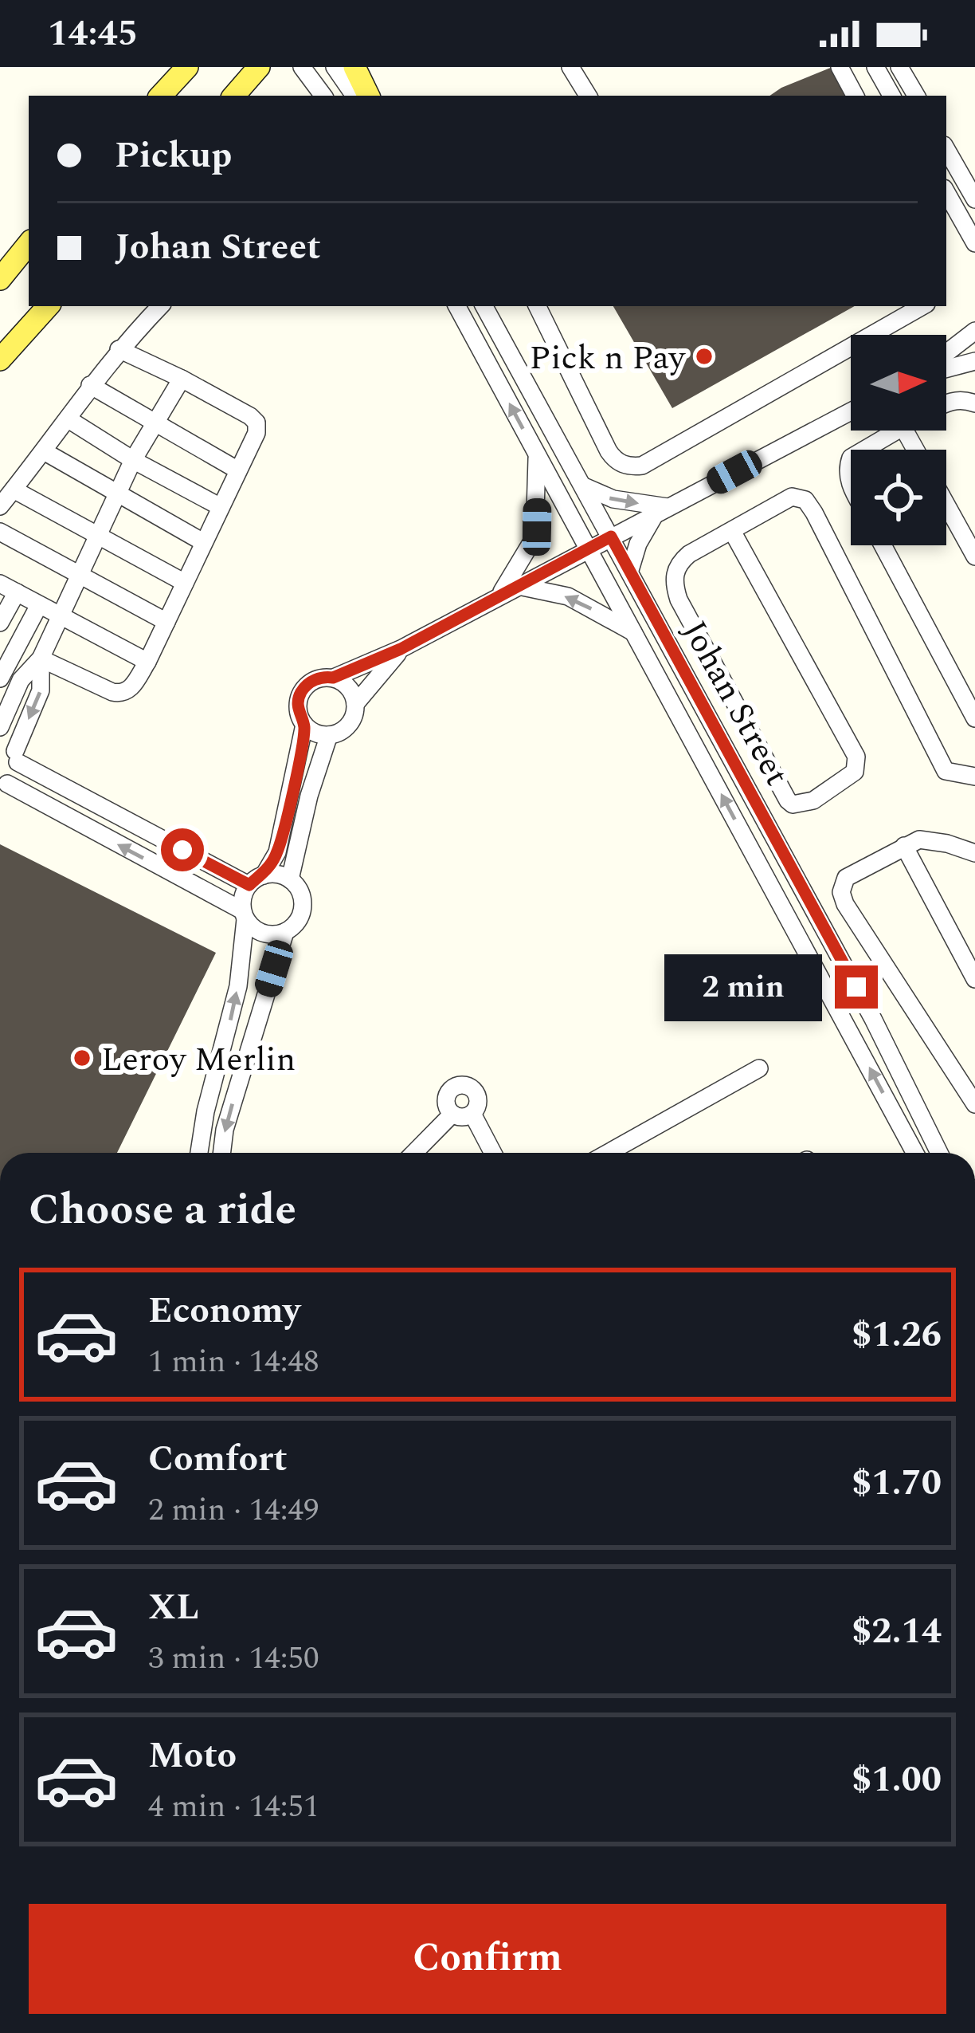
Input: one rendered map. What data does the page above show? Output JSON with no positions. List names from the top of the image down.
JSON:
{
  "streets": {
    "street": ["Johan Street"]
  },
  "places": ["Pick n Pay", "Leroy Merlin"],
  "north": "right",
  "page": {
    "status": "14:45",
    "banner": ["Pickup", "Johan Street"],
    "bubble": "2 min",
    "heading": "Choose a ride",
    "list": [
      {
        "name": "Economy",
        "note": "1 min · 14:48",
        "value": "$1.26"
      },
      {
        "name": "Comfort",
        "note": "2 min · 14:49",
        "value": "$1.70"
      },
      {
        "name": "XL",
        "note": "3 min · 14:50",
        "value": "$2.14"
      },
      {
        "name": "Moto",
        "note": "4 min · 14:51",
        "value": "$1.00"
      }
    ],
    "buttons": "Confirm"
  }
}
